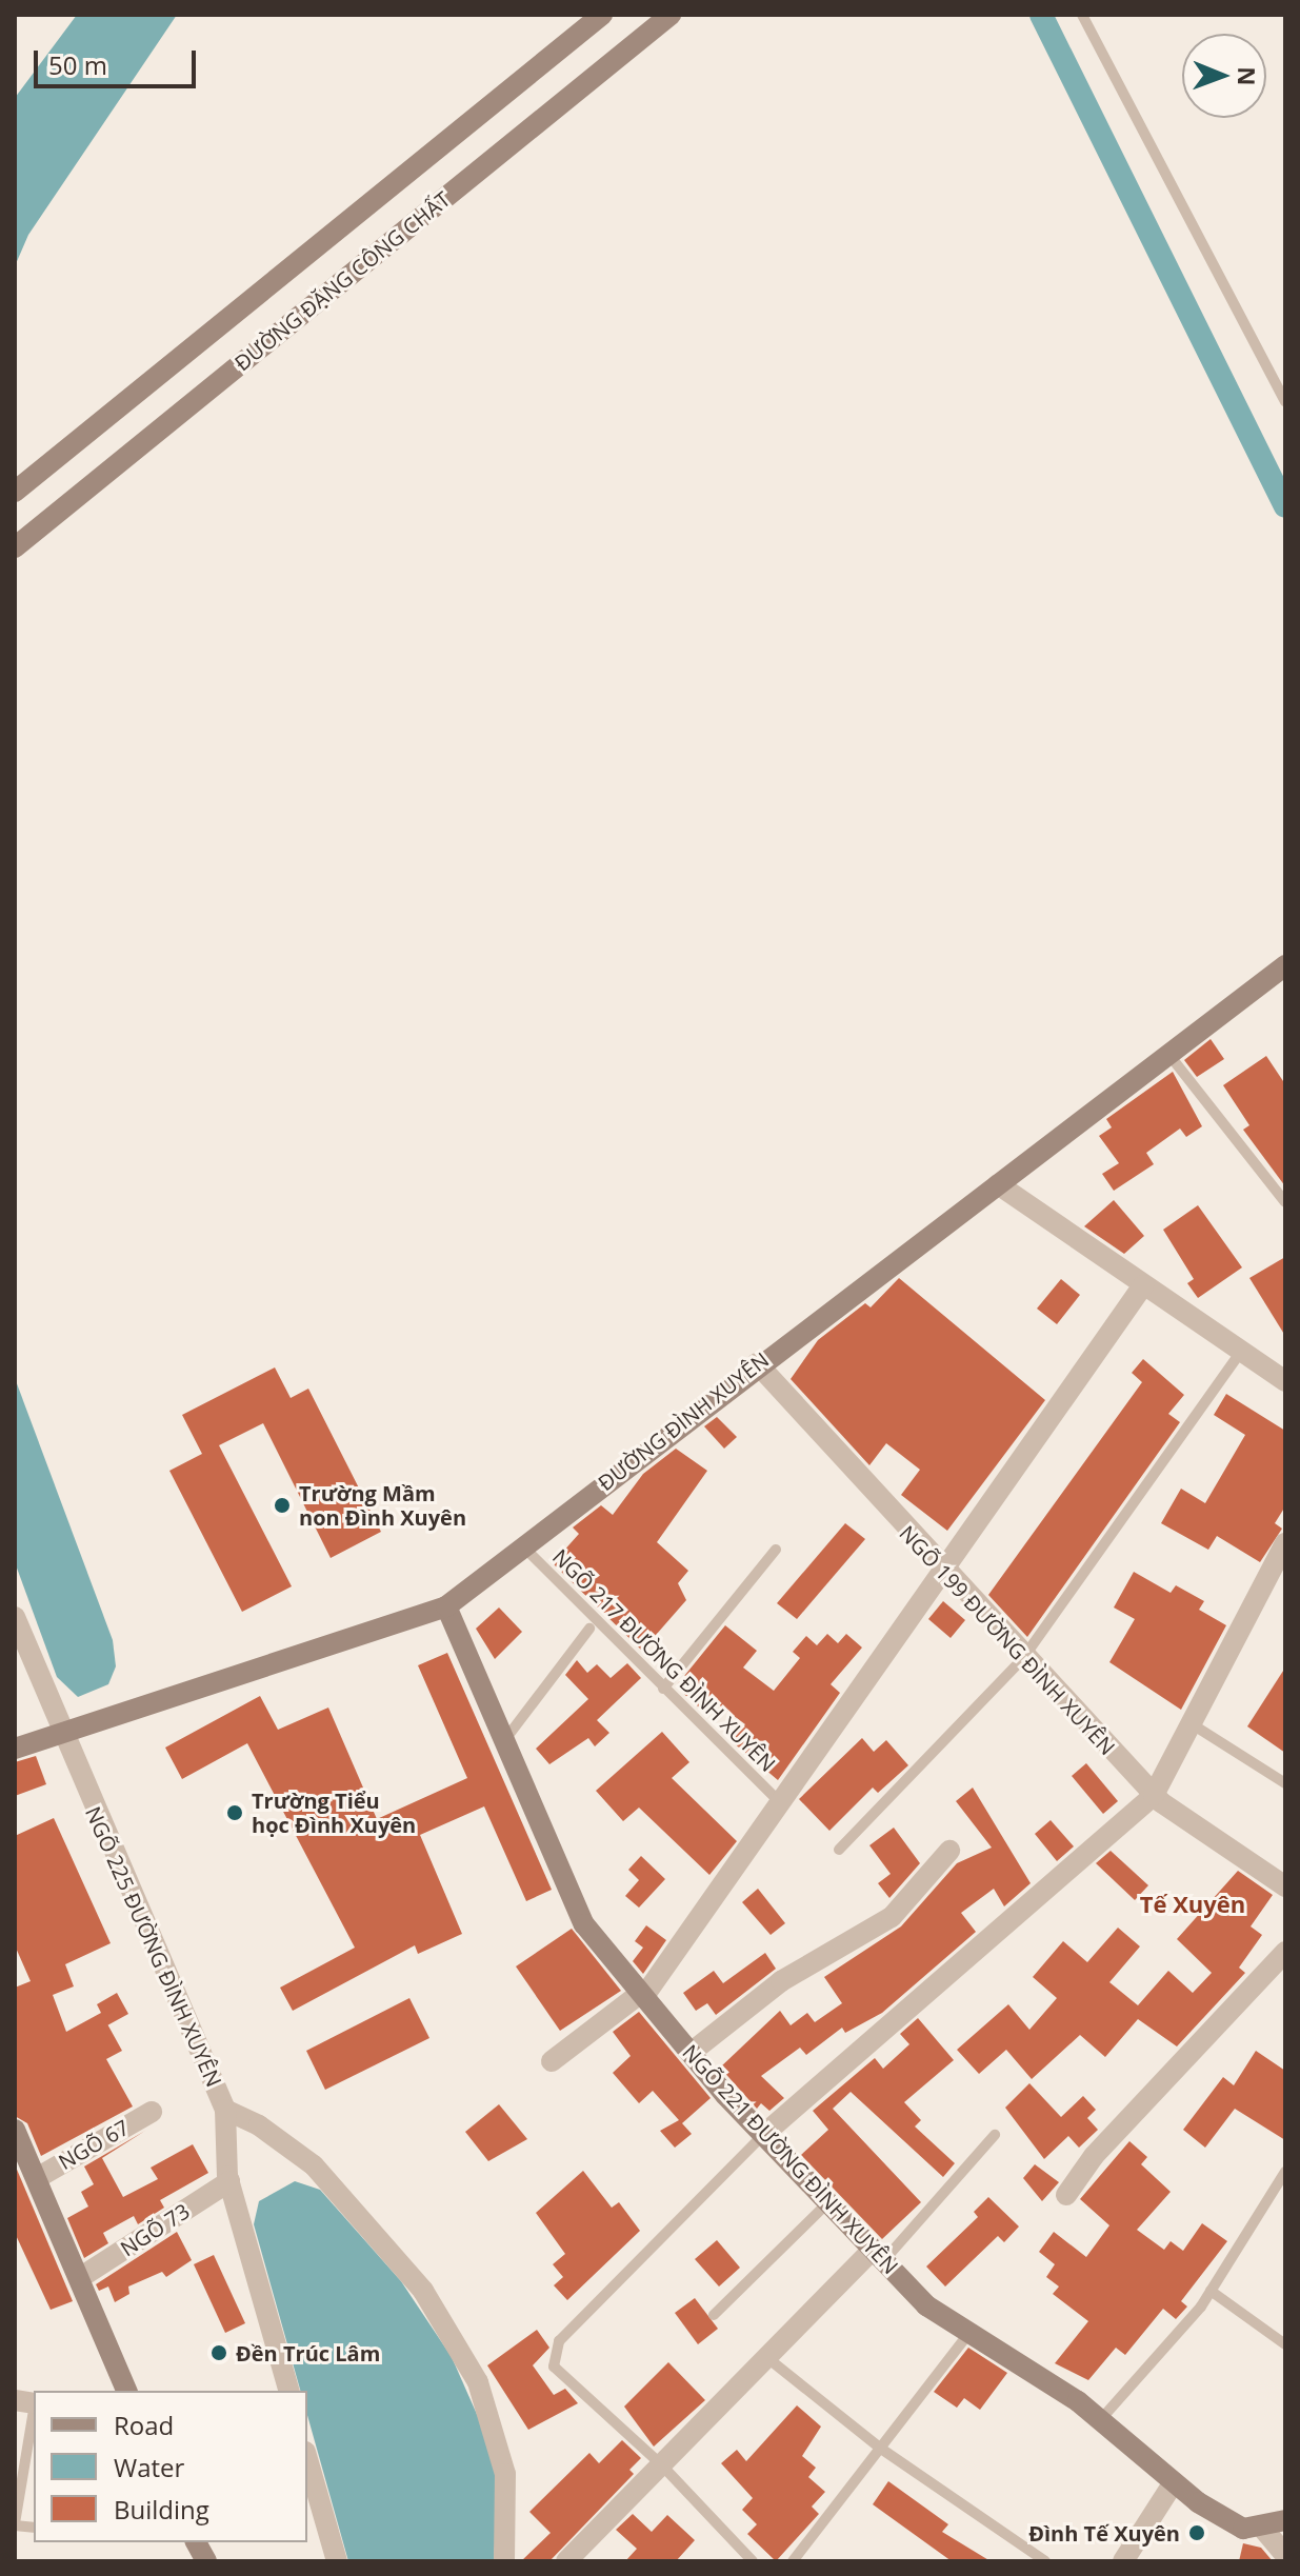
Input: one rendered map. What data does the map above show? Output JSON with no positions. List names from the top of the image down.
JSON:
{
  "streets": {
    "street": [
      "ĐƯỜNG ĐẶNG CÔNG CHẤT",
      "ĐƯỜNG ĐÌNH XUYÊN",
      "NGÕ 199 ĐƯỜNG ĐÌNH XUYÊN",
      "NGÕ 225 ĐƯỜNG ĐÌNH XUYÊN",
      "NGÕ 67",
      "NGÕ 221 ĐƯỜNG ĐÌNH XUYÊN",
      "NGÕ 73"
    ],
    "lane": ["NGÕ 217 ĐƯỜNG ĐÌNH XUYÊN"]
  },
  "crossings": [
    ["ĐƯỜNG ĐÌNH XUYÊN", "NGÕ 199 ĐƯỜNG ĐÌNH XUYÊN"],
    ["ĐƯỜNG ĐÌNH XUYÊN", "NGÕ 217 ĐƯỜNG ĐÌNH XUYÊN"],
    ["ĐƯỜNG ĐÌNH XUYÊN", "NGÕ 225 ĐƯỜNG ĐÌNH XUYÊN"],
    ["ĐƯỜNG ĐÌNH XUYÊN", "NGÕ 221 ĐƯỜNG ĐÌNH XUYÊN"]
  ],
  "districts": ["Tế Xuyên"],
  "places": [
    "Trường Mầm non Đình Xuyên",
    "Trường Tiểu học Đình Xuyên",
    "Đền Trúc Lâm",
    "Đình Tế Xuyên"
  ],
  "legend": ["Road", "Water", "Building"],
  "scale_bar": "50 m",
  "north": "right"
}
